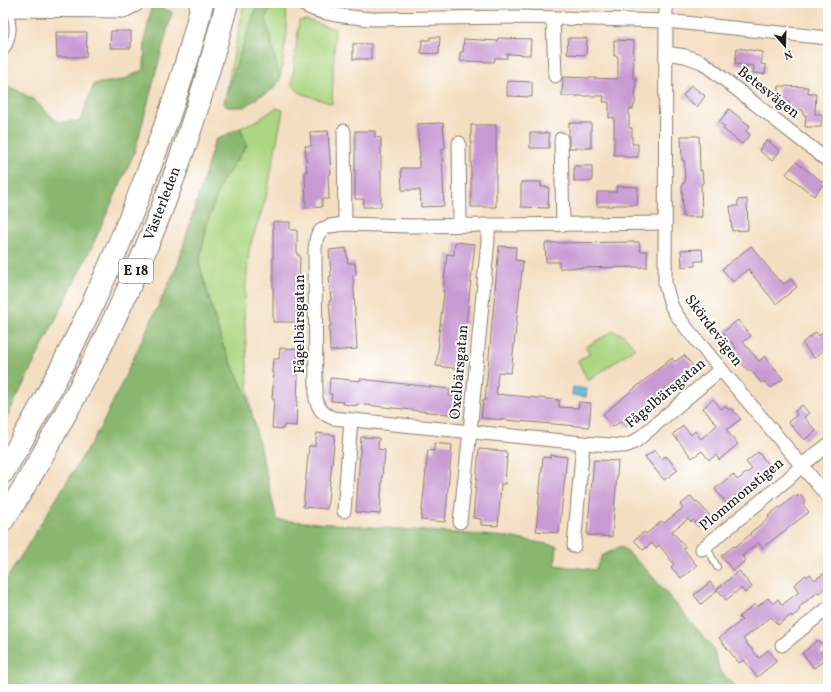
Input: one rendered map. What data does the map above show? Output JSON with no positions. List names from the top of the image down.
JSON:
{
  "streets": {
    "highway": ["Västerleden", "E 18"],
    "street": [
      "Betesvägen",
      "Fågelbärsgatan",
      "Skördevägen",
      "Oxelbärsgatan",
      "Plommonstigen"
    ]
  },
  "crossings": [
    ["Betesvägen", "Skördevägen"],
    ["Fågelbärsgatan", "Skördevägen"],
    ["Fågelbärsgatan", "Oxelbärsgatan"],
    ["Skördevägen", "Plommonstigen"]
  ],
  "north": "bottom"
}
